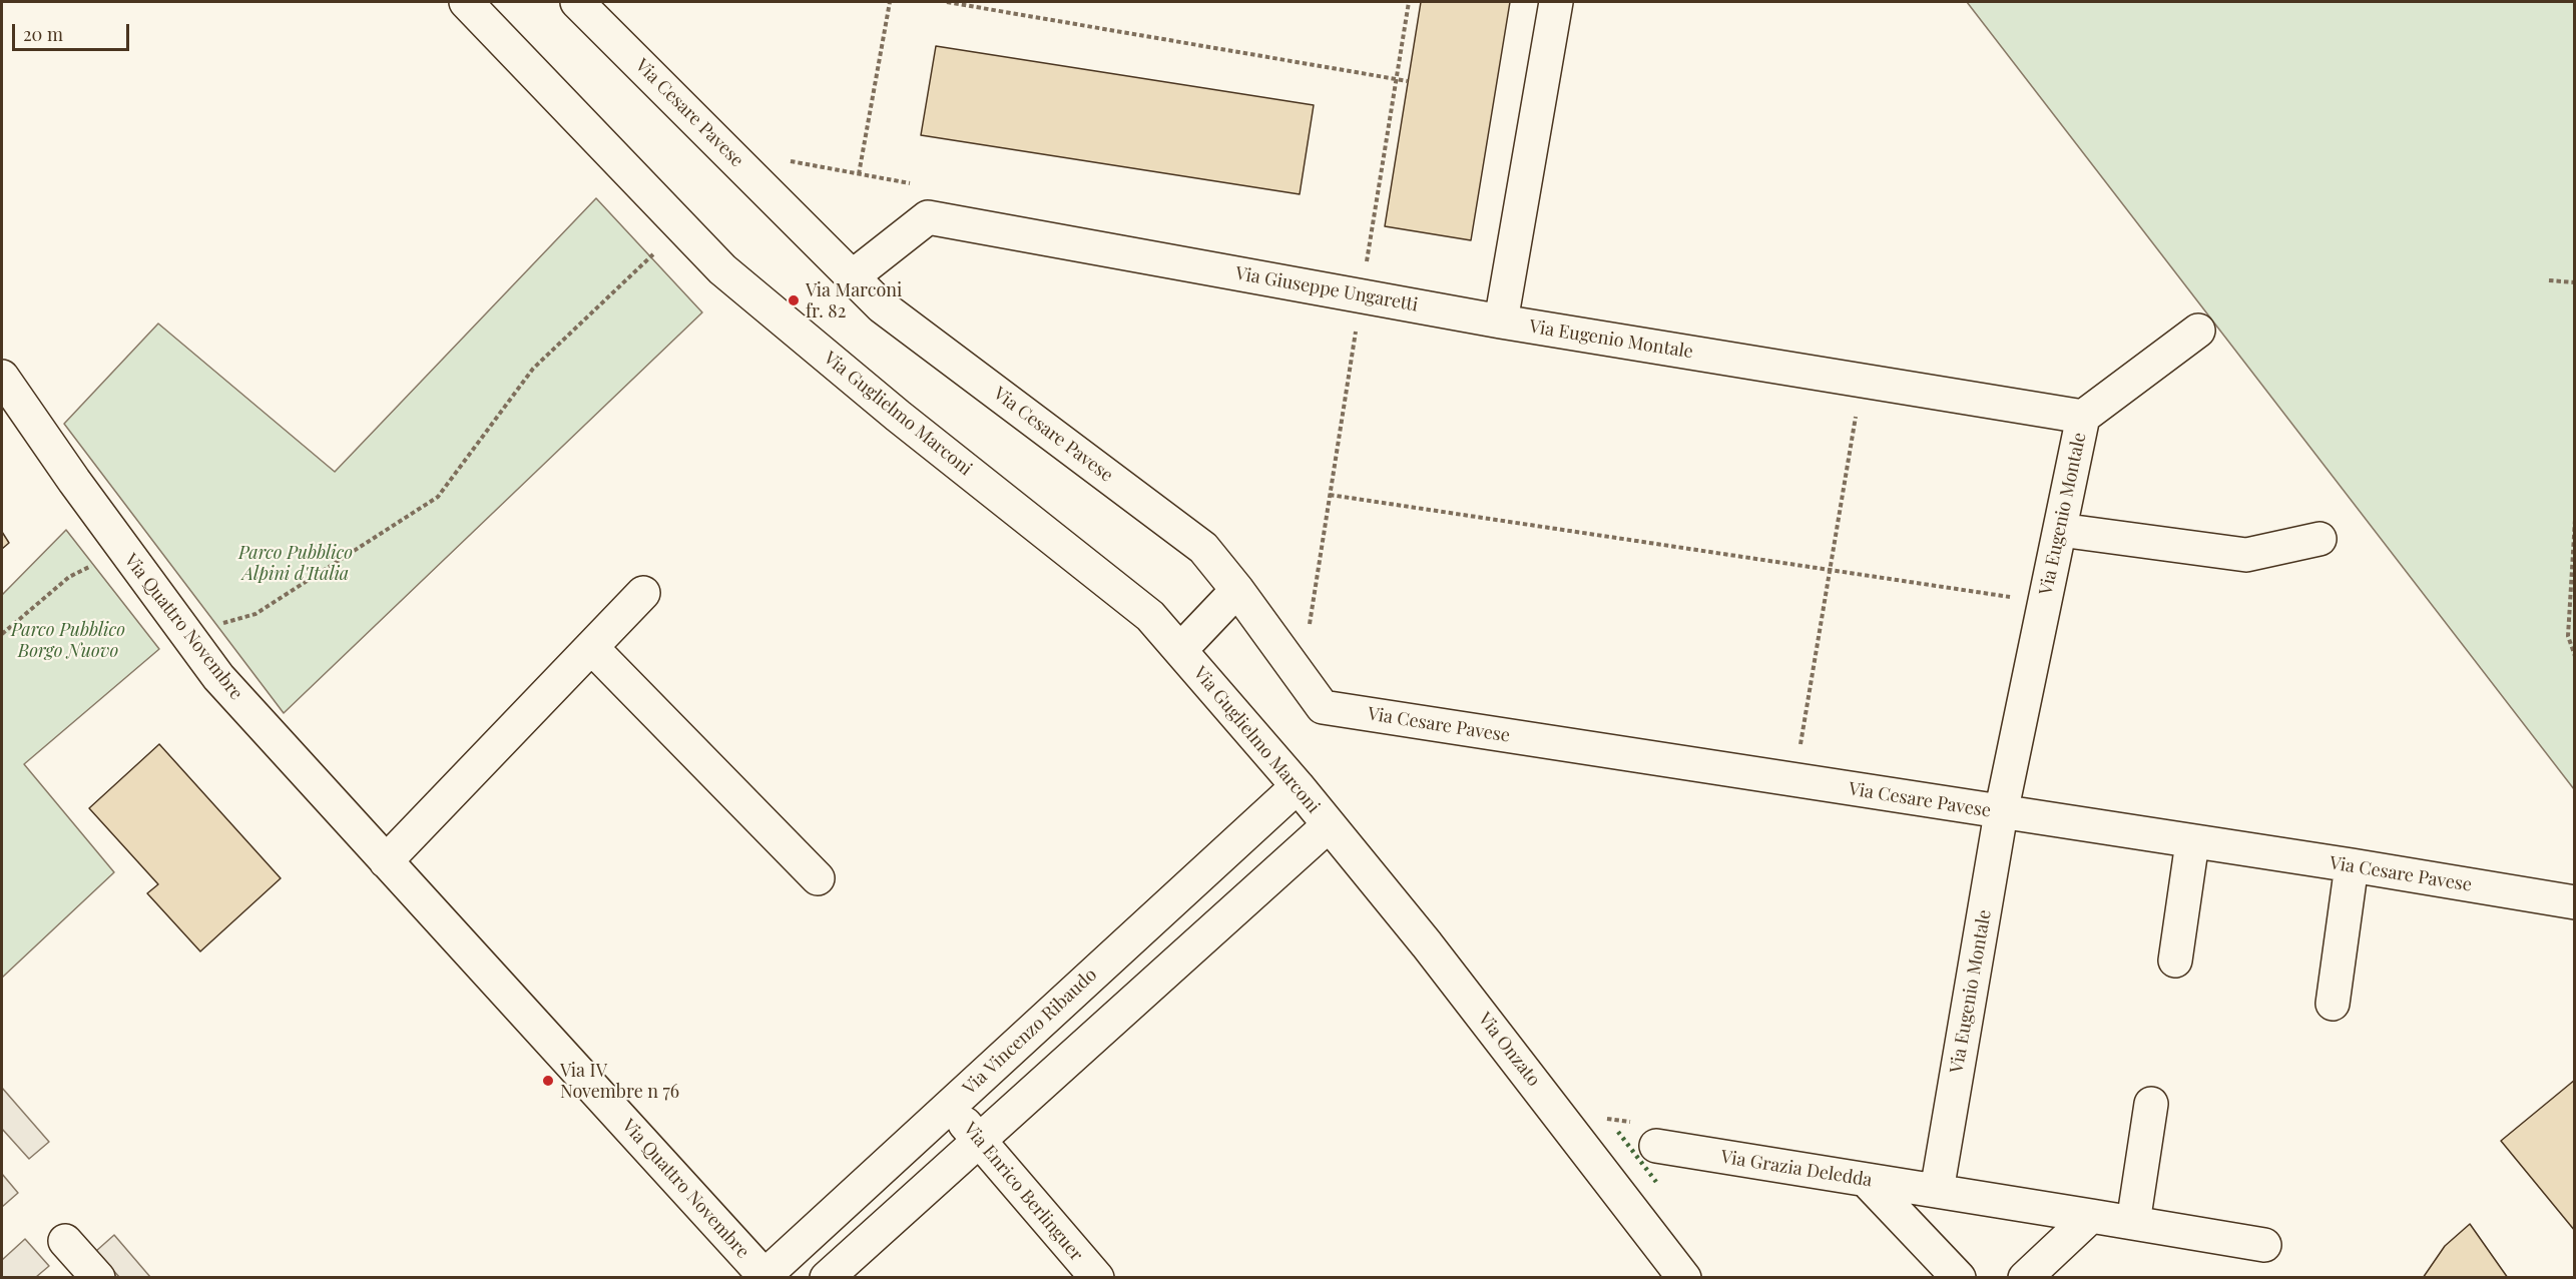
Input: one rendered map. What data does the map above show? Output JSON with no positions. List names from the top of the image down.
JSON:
{
  "streets": {
    "street": [
      "Via Cesare Pavese",
      "Via Giuseppe Ungaretti",
      "Via Eugenio Montale",
      "Via Guglielmo Marconi",
      "Via Quattro Novembre",
      "Via Vincenzo Ribaudo",
      "Via Onzato",
      "Via Grazia Deledda",
      "Via Enrico Berlinguer"
    ]
  },
  "crossings": [
    ["Via Cesare Pavese", "Via Eugenio Montale"],
    ["Via Giuseppe Ungaretti", "Via Eugenio Montale"],
    ["Via Eugenio Montale", "Via Grazia Deledda"],
    ["Via Guglielmo Marconi", "Via Vincenzo Ribaudo"],
    ["Via Guglielmo Marconi", "Via Onzato"],
    ["Via Quattro Novembre", "Via Vincenzo Ribaudo"],
    ["Via Vincenzo Ribaudo", "Via Enrico Berlinguer"]
  ],
  "parks": ["Parco Pubblico Alpini d'Italia", "Parco Pubblico Borgo Nuovo"],
  "places": ["Via Marconi fr. 82", "Via IV Novembre n 76"],
  "scale_bar": "20 m"
}
